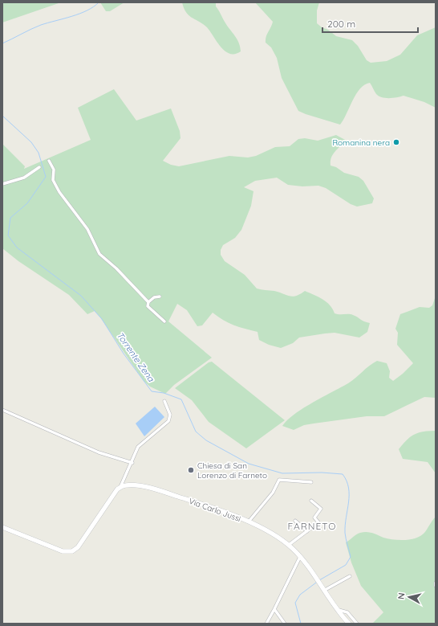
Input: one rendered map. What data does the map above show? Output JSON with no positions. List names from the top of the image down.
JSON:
{
  "streets": {
    "street": ["Via Carlo Jussi"]
  },
  "districts": ["FARNETO"],
  "water": ["Torrente Zena"],
  "places": ["Romanina nera", "Chiesa di San Lorenzo di Farneto"],
  "scale_bar": "200 m",
  "north": "left"
}
